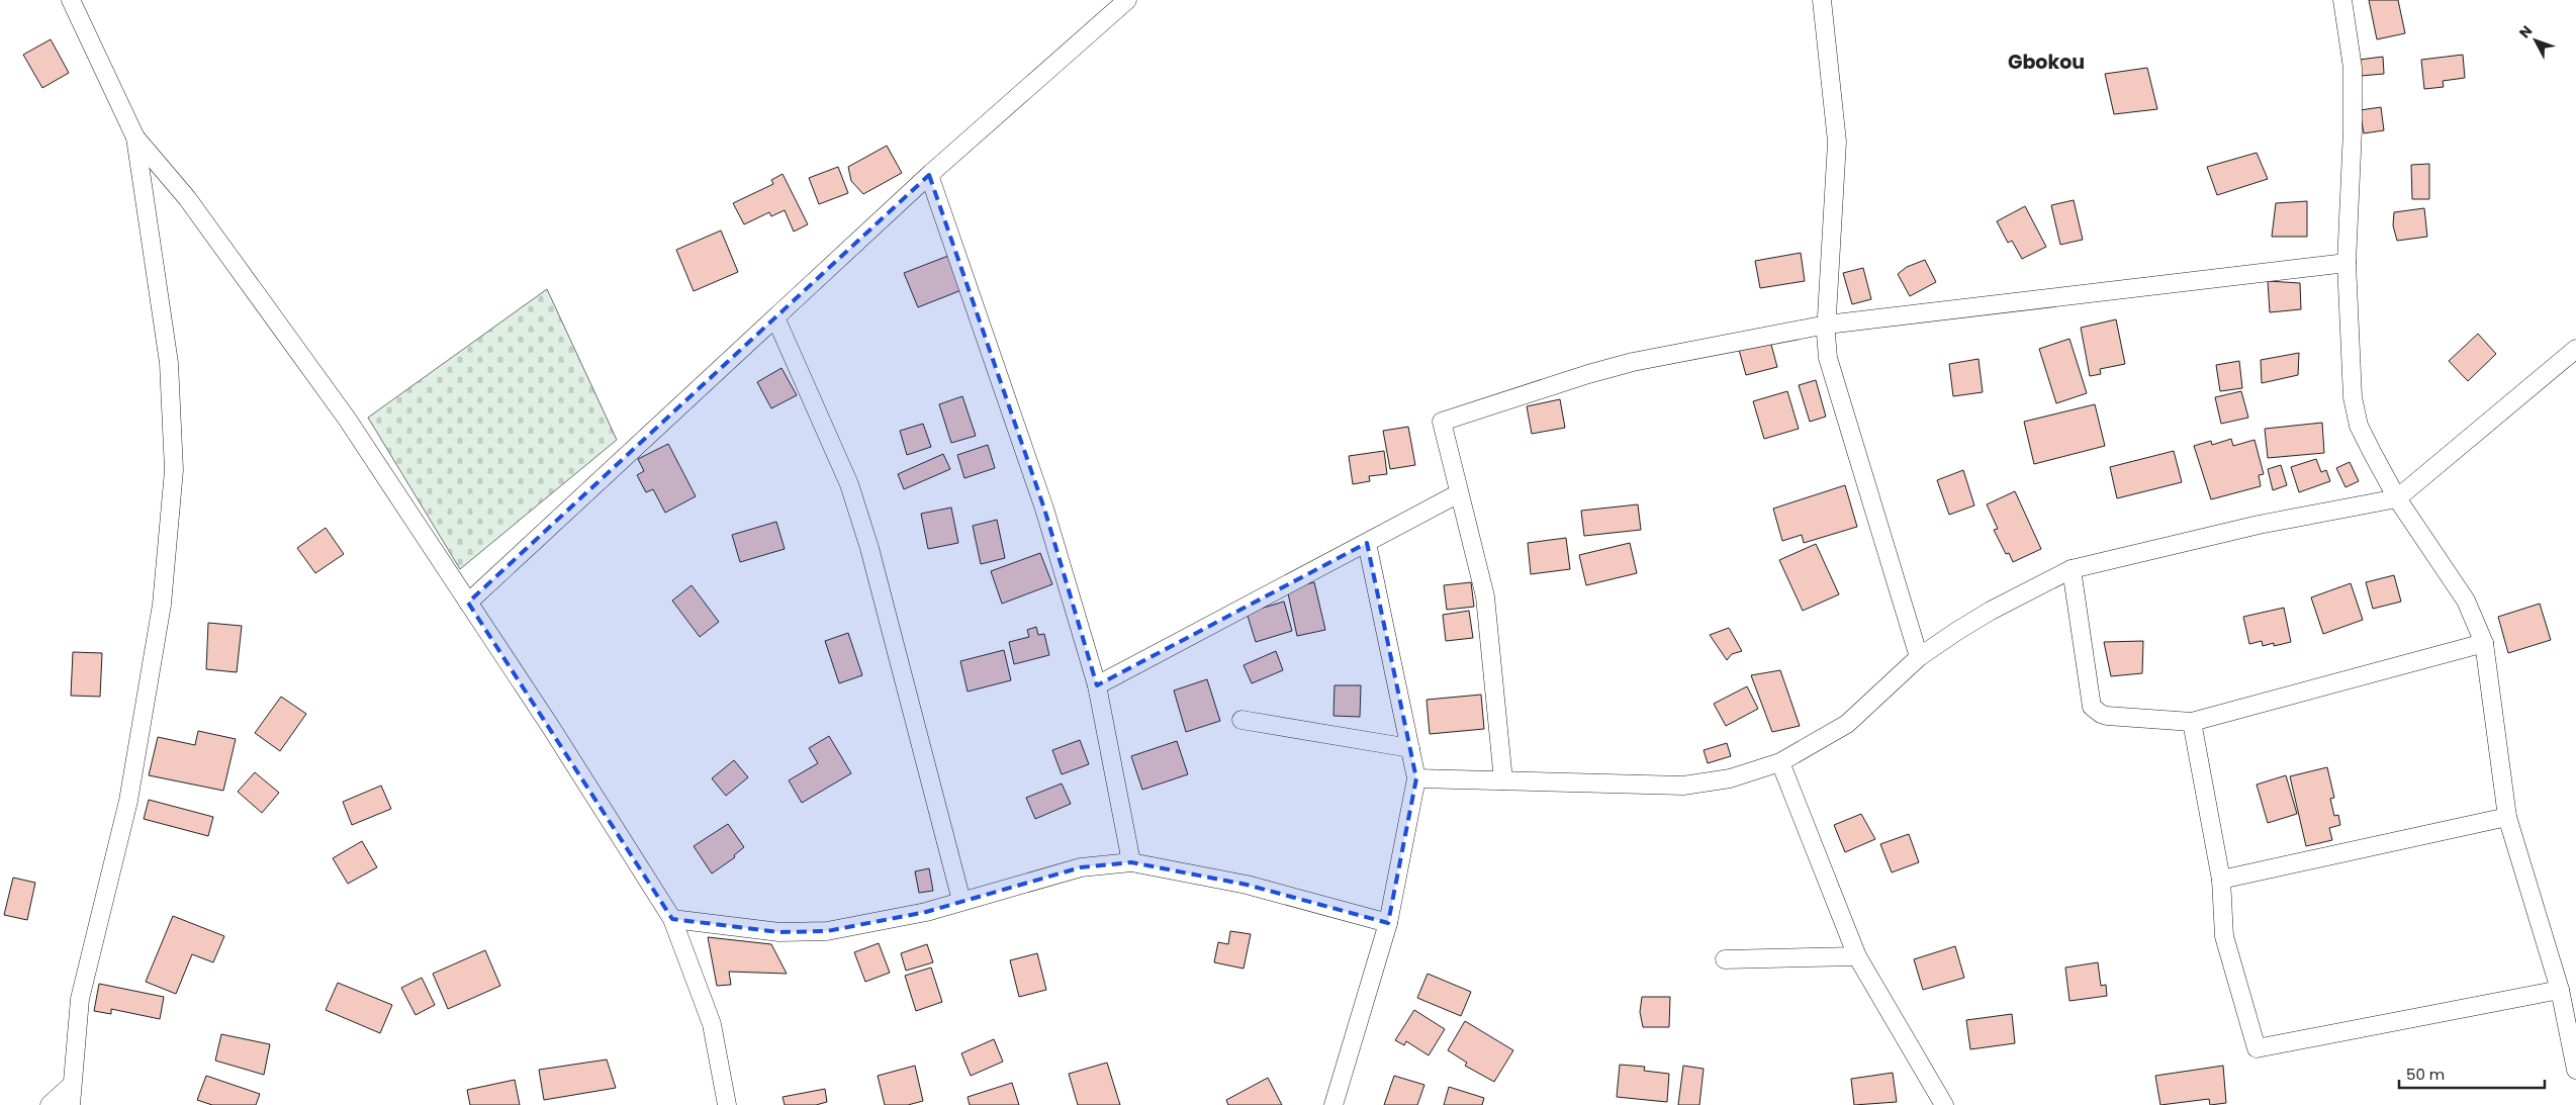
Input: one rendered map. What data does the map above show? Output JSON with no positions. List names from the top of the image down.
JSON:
{
  "districts": ["Gbokou"],
  "scale_bar": "50 m",
  "north": "top left"
}
